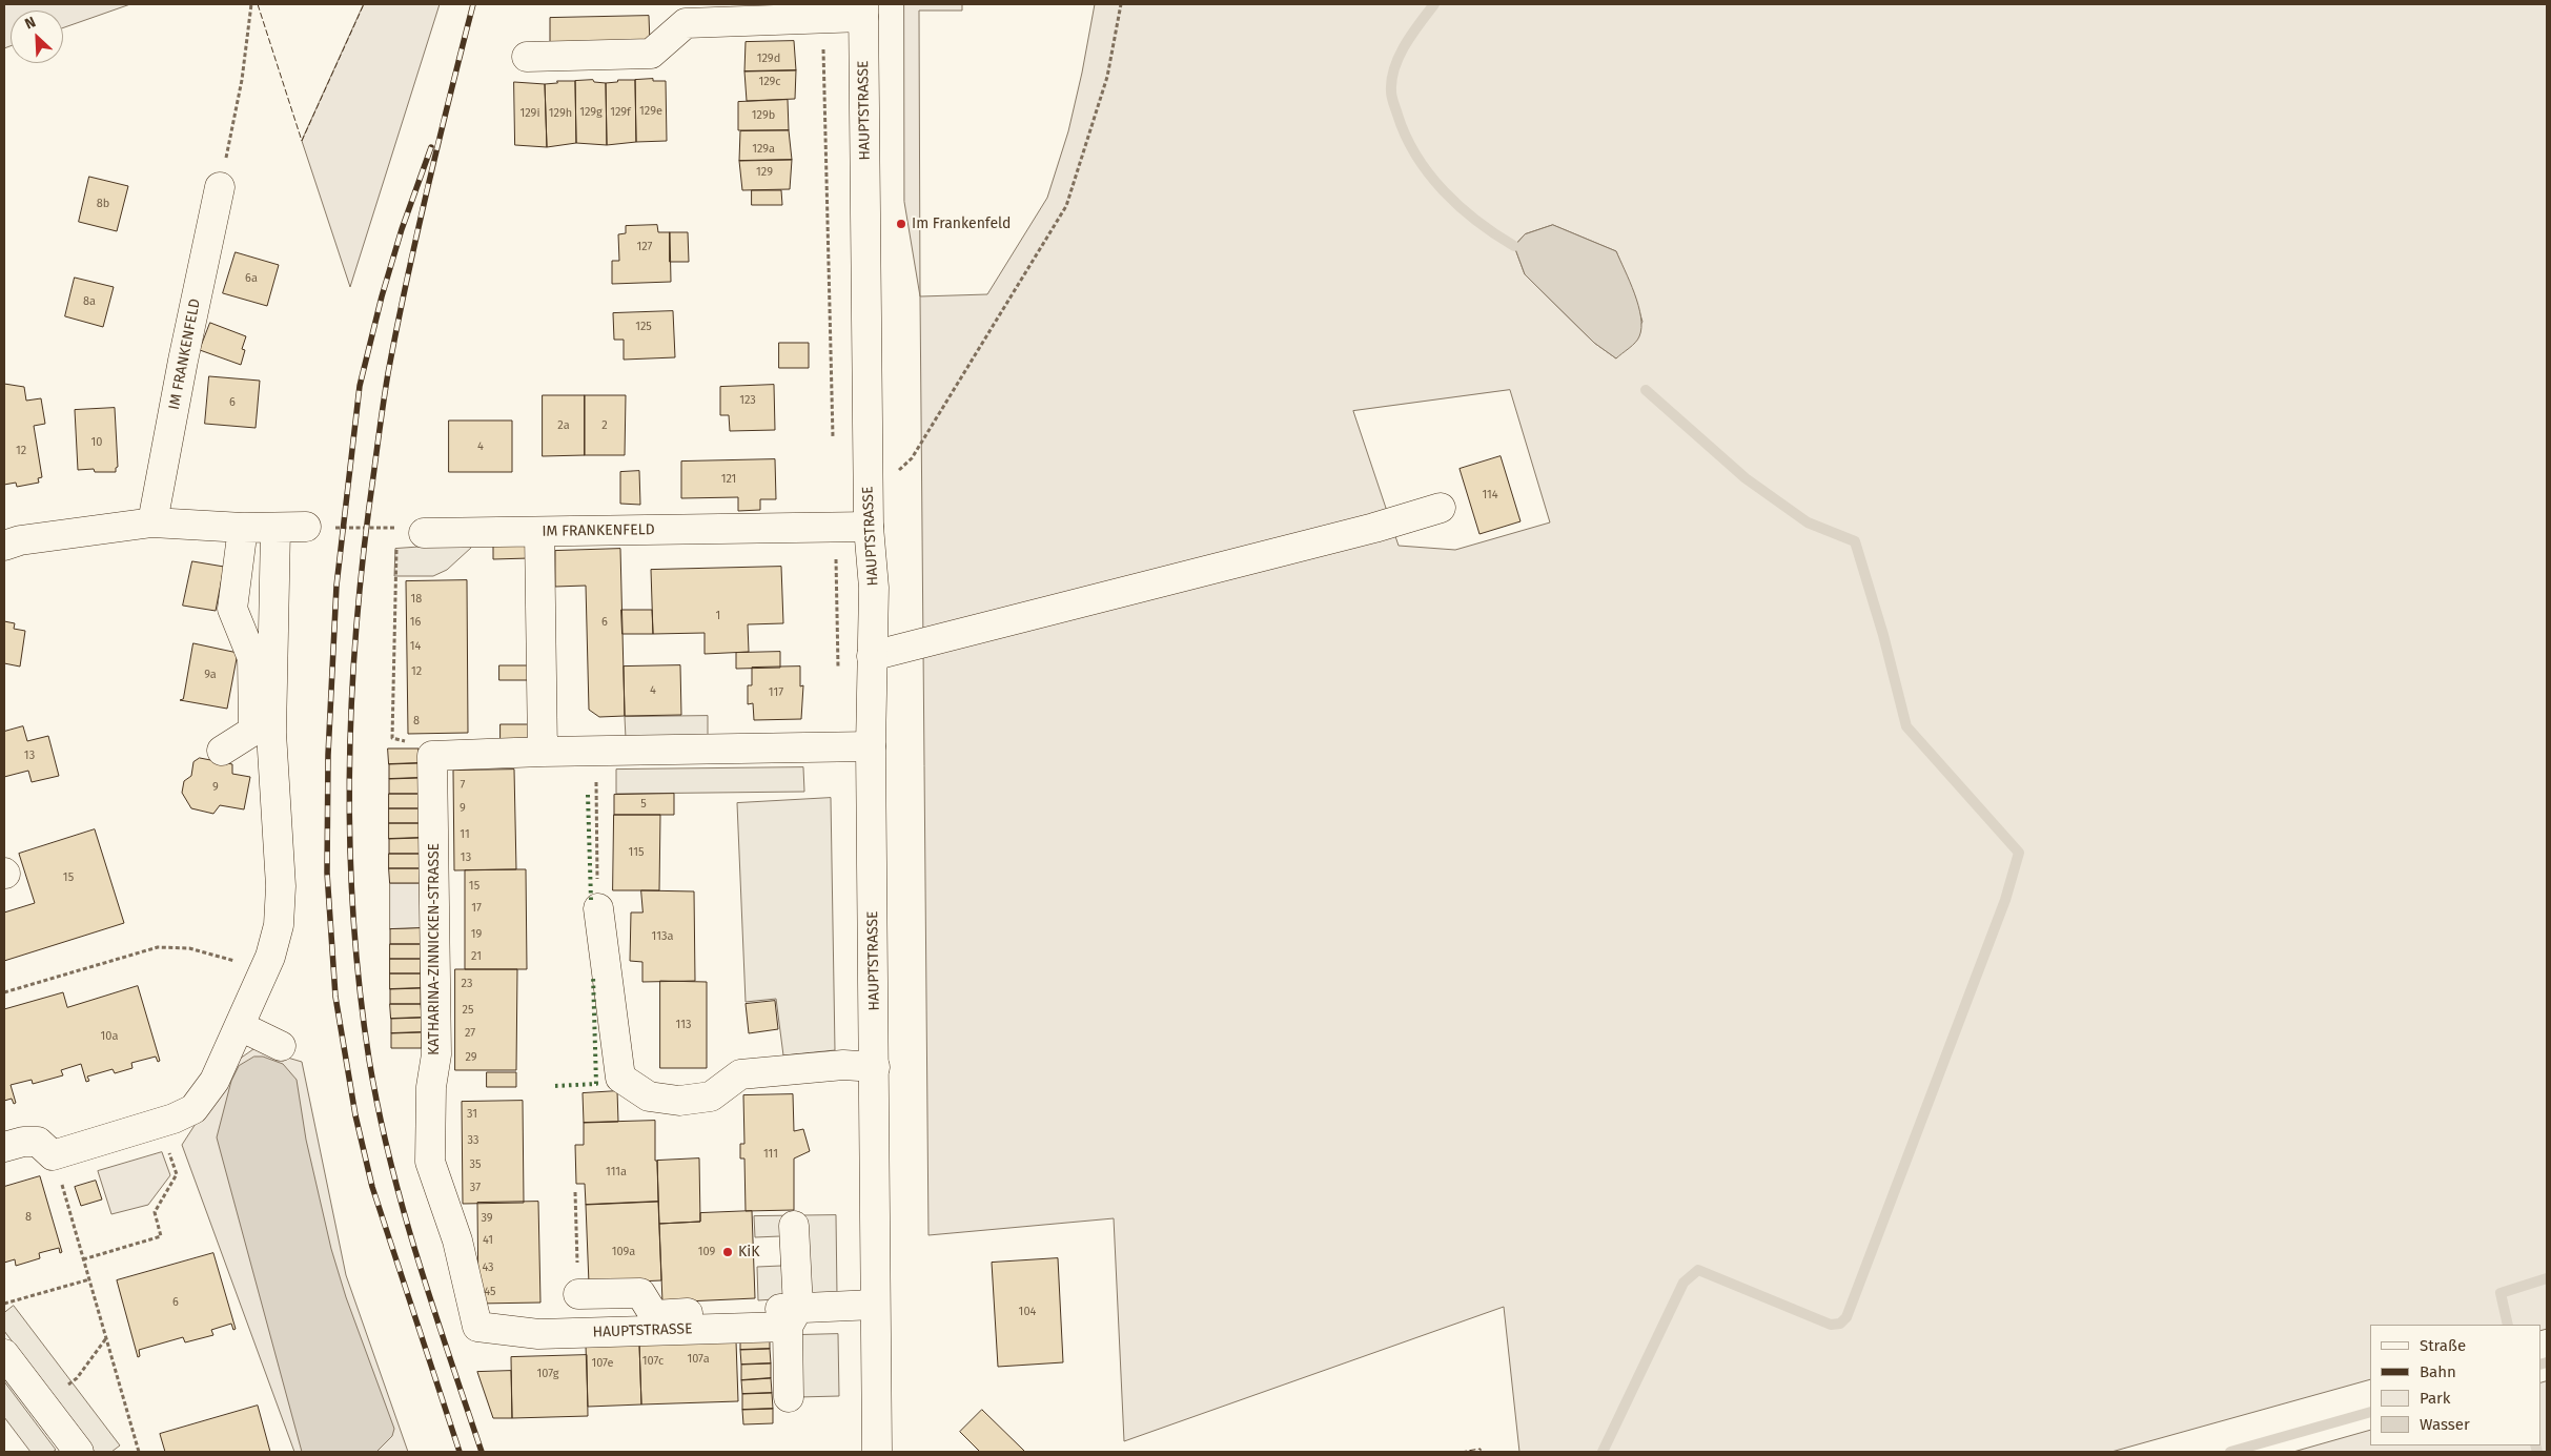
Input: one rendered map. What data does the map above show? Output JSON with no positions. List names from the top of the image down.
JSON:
{
  "streets": {
    "street": ["HAUPTSTRASSE", "IM FRANKENFELD", "KATHARINA-ZINNICKEN-STRASSE"]
  },
  "crossings": [
    ["HAUPTSTRASSE", "IM FRANKENFELD"],
    ["HAUPTSTRASSE", "KATHARINA-ZINNICKEN-STRASSE"]
  ],
  "places": ["Im Frankenfeld", "KiK"],
  "house_numbers": [
    "129d",
    "129c",
    "129e",
    "129g",
    "129f",
    "129i",
    "129h",
    "129b",
    "129a",
    "129",
    "8b",
    "127",
    "6a",
    "8a",
    "125",
    "123",
    "6",
    "2a",
    "2",
    "10",
    "4",
    "12",
    "121",
    "114",
    "18",
    "1",
    "16",
    "6",
    "14",
    "12",
    "9a",
    "4",
    "117",
    "8",
    "13",
    "7",
    "9",
    "5",
    "9",
    "11",
    "115",
    "13",
    "15",
    "15",
    "17",
    "19",
    "113a",
    "21",
    "23",
    "25",
    "113",
    "27",
    "10a",
    "29",
    "31",
    "33",
    "111",
    "35",
    "111a",
    "37",
    "8",
    "39",
    "41",
    "109a",
    "109",
    "43",
    "45",
    "6",
    "104",
    "107a",
    "107c",
    "107e",
    "107g"
  ],
  "legend": [
    "Straße",
    "Bahn",
    "Park",
    "Wasser"
  ],
  "north": "top left"
}
